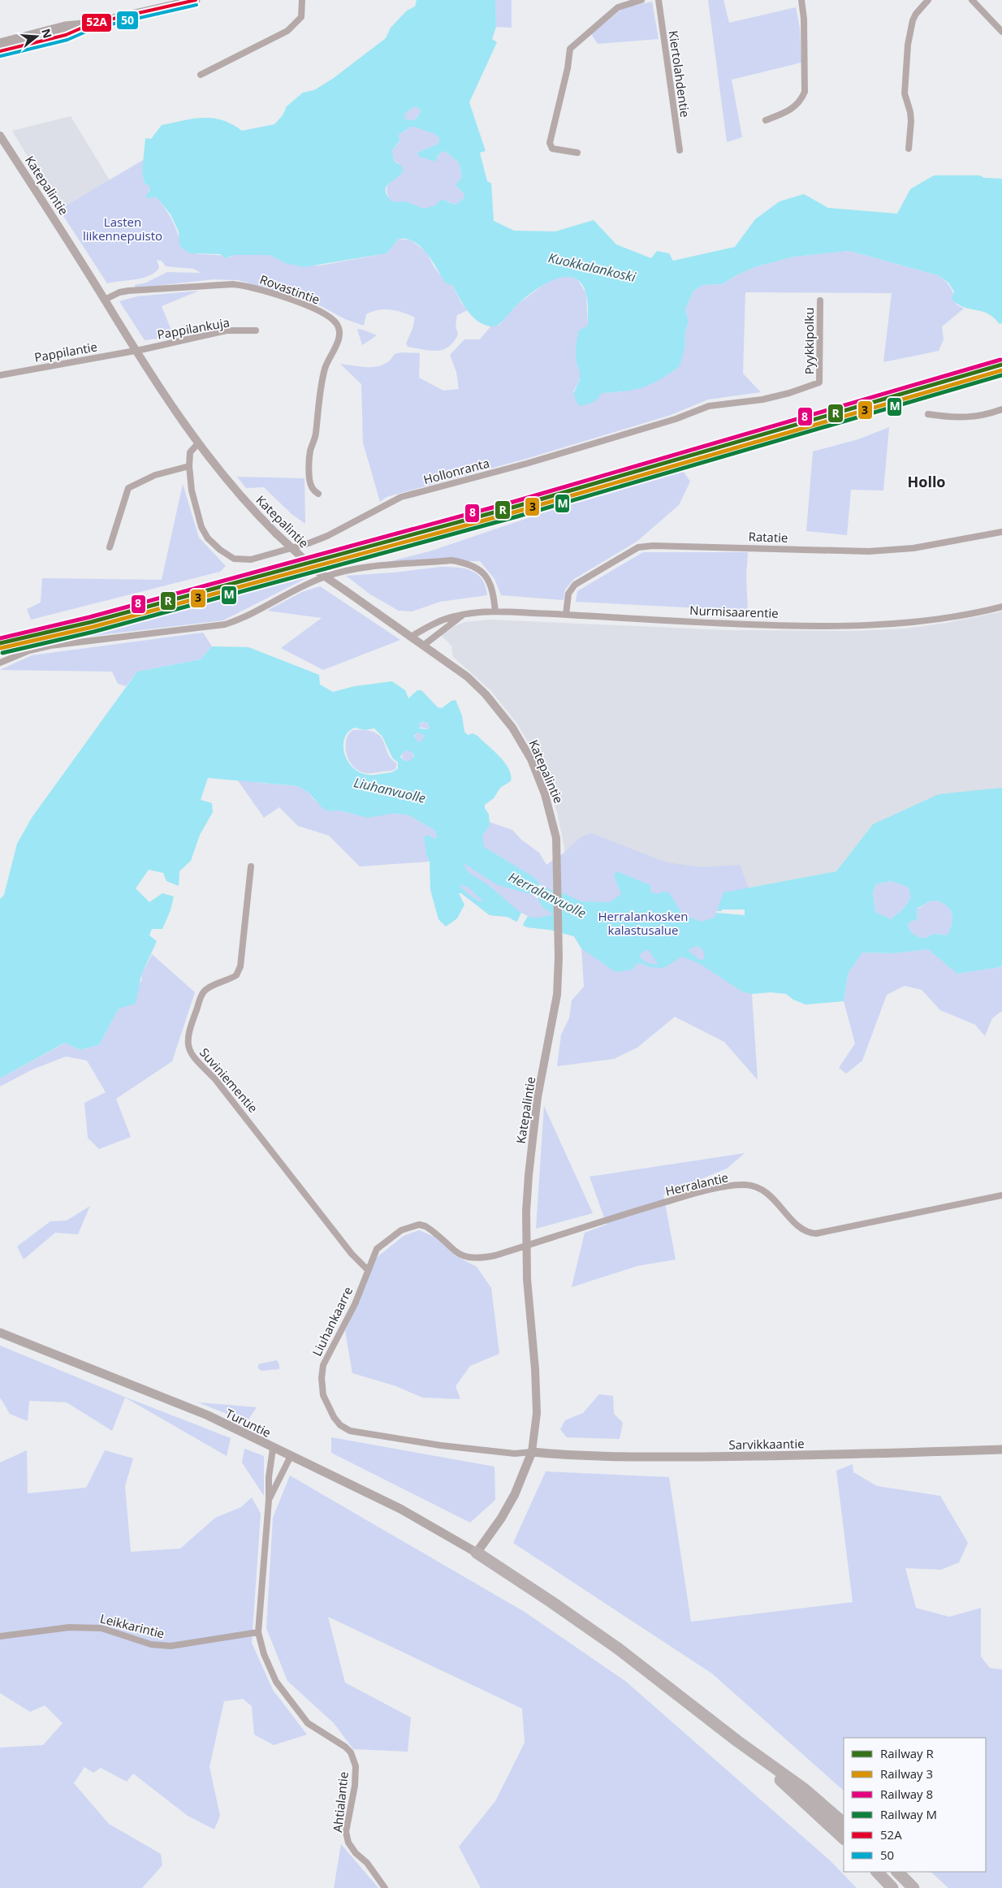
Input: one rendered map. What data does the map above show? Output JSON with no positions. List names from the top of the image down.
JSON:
{
  "streets": {
    "main road": ["Katepalintie", "Turuntie", "Sarvikkaantie"],
    "street": [
      "Kiertolahdentie",
      "Rovastintie",
      "Pappilankuja",
      "Pyykkipolku",
      "Pappilantie",
      "Hollonranta",
      "Ratatie",
      "Nurmisaarentie",
      "Suviniementie",
      "Herralantie",
      "Liuhankaarre",
      "Leikkarintie",
      "Ahtialantie"
    ]
  },
  "crossings": [
    ["Katepalintie", "Rovastintie"],
    ["Katepalintie", "Pappilankuja"],
    ["Katepalintie", "Pappilantie"],
    ["Katepalintie", "Hollonranta"],
    ["Katepalintie", "Nurmisaarentie"],
    ["Katepalintie", "Herralantie"],
    ["Katepalintie", "Liuhankaarre"],
    ["Katepalintie", "Turuntie"],
    ["Katepalintie", "Sarvikkaantie"],
    ["Pappilankuja", "Pappilantie"],
    ["Pyykkipolku", "Hollonranta"],
    ["Ratatie", "Nurmisaarentie"],
    ["Suviniementie", "Liuhankaarre"],
    ["Herralantie", "Liuhankaarre"],
    ["Liuhankaarre", "Sarvikkaantie"],
    ["Turuntie", "Ahtialantie"],
    ["Leikkarintie", "Ahtialantie"]
  ],
  "districts": ["Hollo"],
  "water": ["Kuokkalankoski", "Liuhanvuolle", "Herralanvuolle"],
  "parks": ["Lasten liikennepuisto", "Herralankosken kalastusalue"],
  "lines": [
    "transit line 52A",
    "transit line 50",
    "rail line 8",
    "rail line R",
    "rail line 3",
    "rail line M"
  ],
  "legend": [
    "Railway R",
    "Railway 3",
    "Railway 8",
    "Railway M",
    "52A",
    "50"
  ],
  "north": "right"
}
